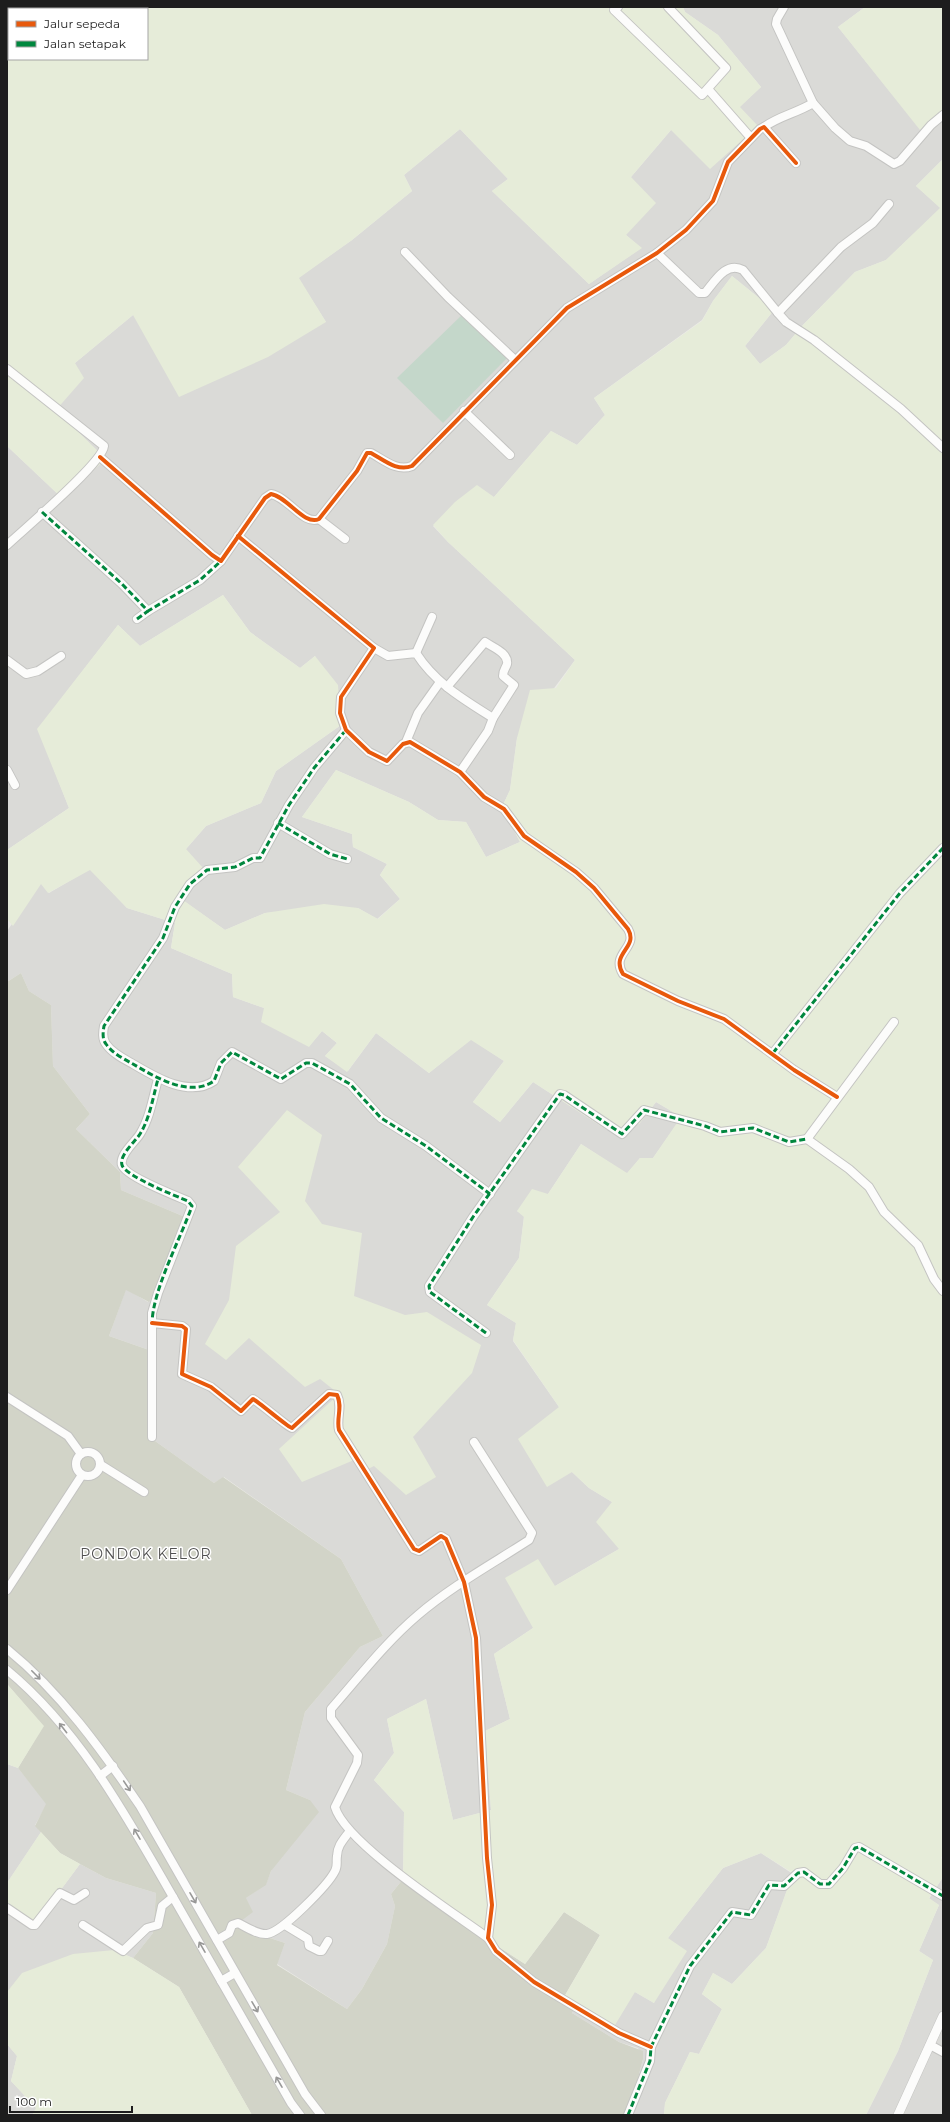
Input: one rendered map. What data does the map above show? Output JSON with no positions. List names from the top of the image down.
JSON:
{
  "districts": ["PONDOK KELOR"],
  "legend": ["Jalur sepeda", "Jalan setapak"],
  "scale_bar": "100 m"
}
